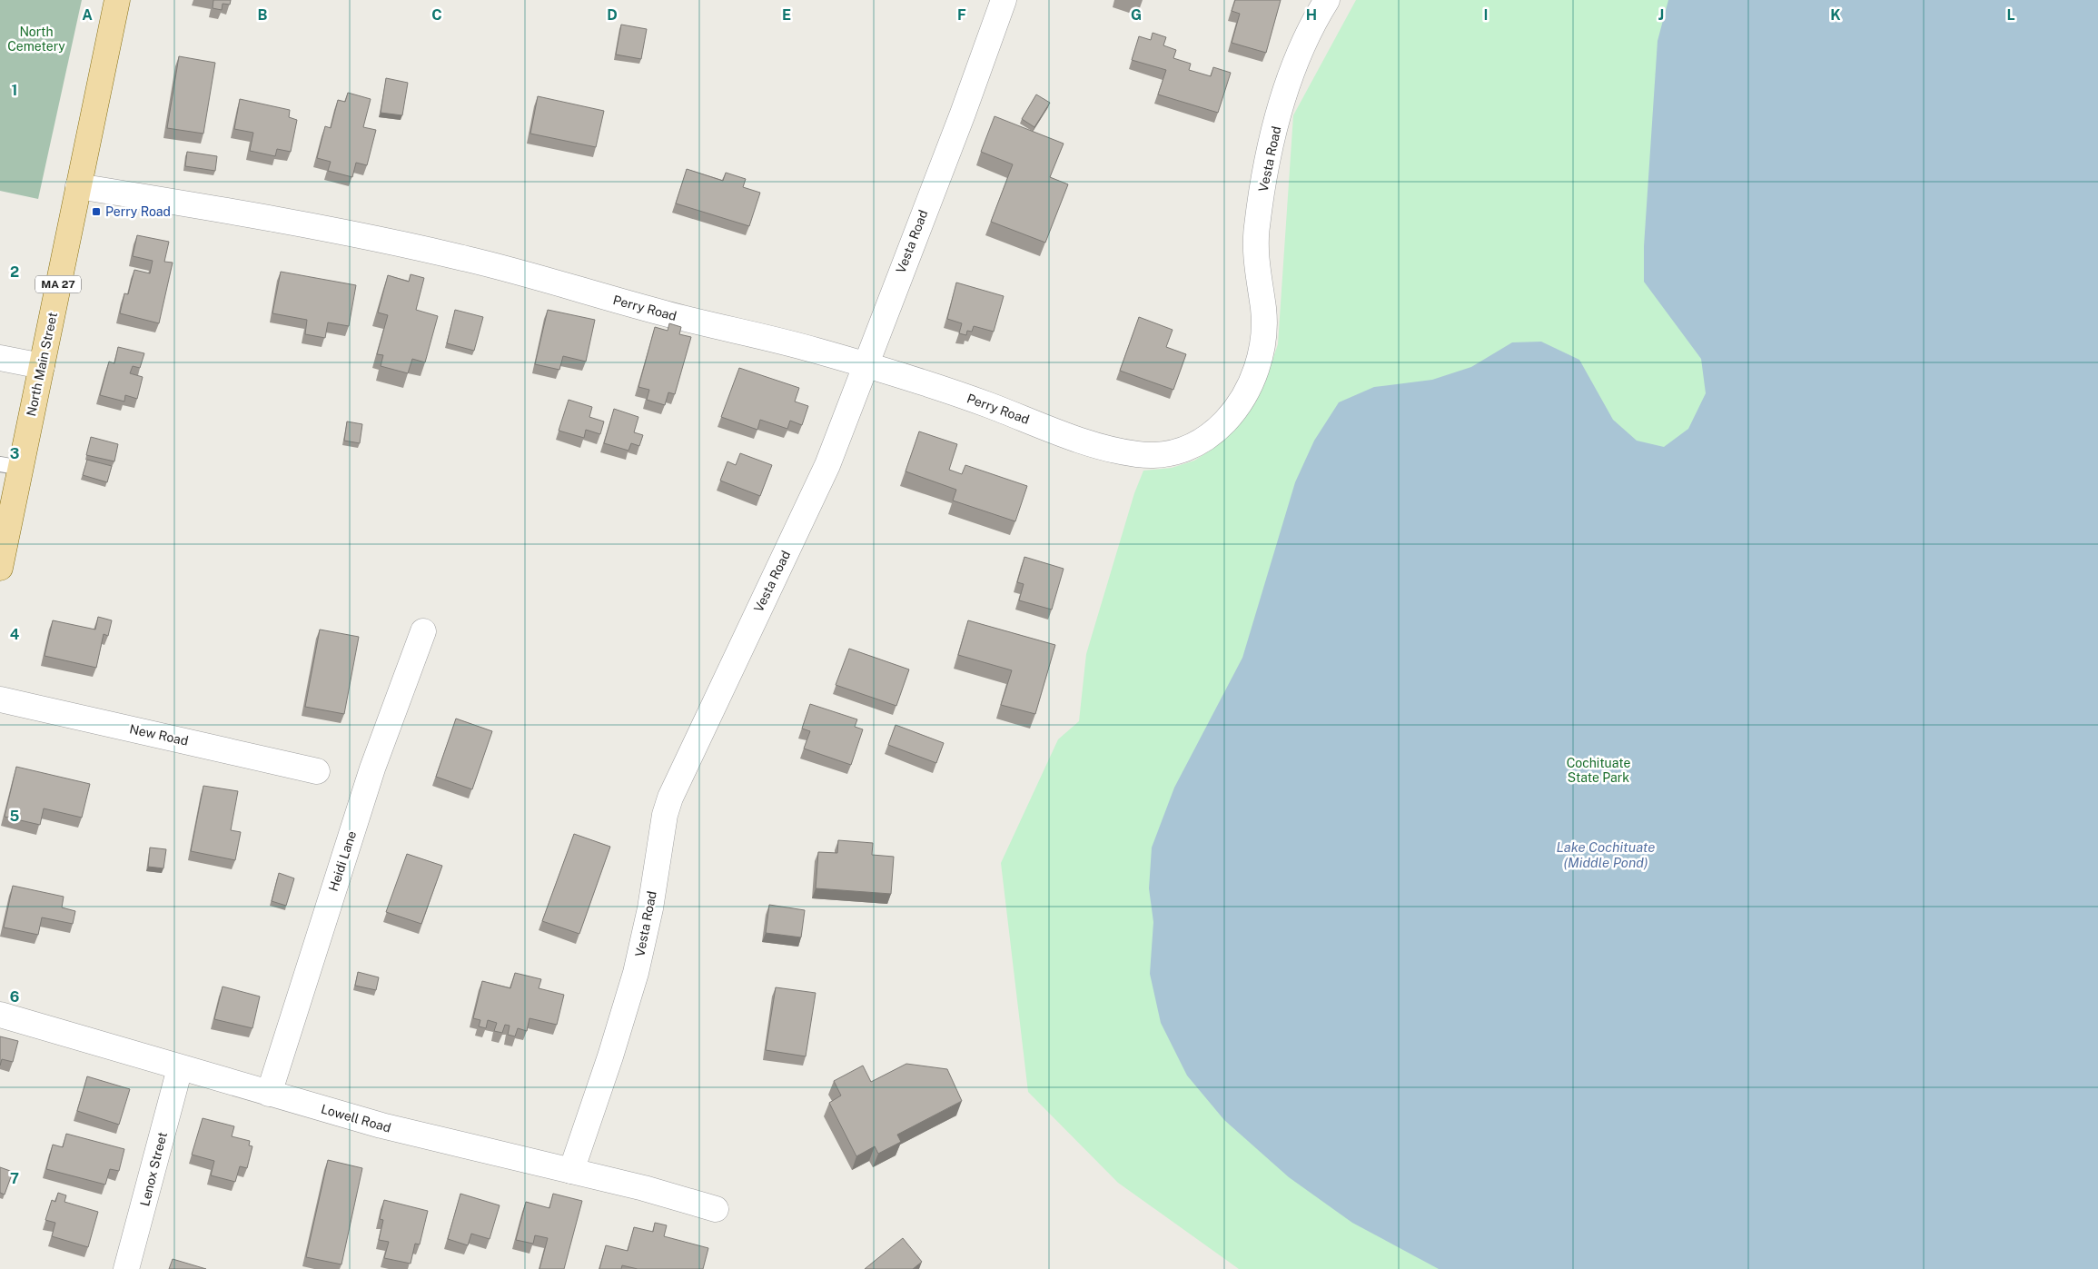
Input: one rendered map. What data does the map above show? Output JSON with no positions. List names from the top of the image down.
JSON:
{
  "streets": {
    "main road": ["MA 27", "North Main Street"],
    "street": [
      "Vesta Road",
      "Perry Road",
      "New Road",
      "Heidi Lane",
      "Lowell Road",
      "Lenox Street"
    ]
  },
  "crossings": [
    ["Vesta Road", "Perry Road"],
    ["Vesta Road", "Lowell Road"],
    ["Perry Road", "North Main Street"],
    ["Heidi Lane", "Lowell Road"],
    ["Lowell Road", "Lenox Street"]
  ],
  "water": ["Lake Cochituate (Middle Pond)"],
  "parks": ["North Cemetery", "Cochituate State Park"],
  "places": {
    "transit": ["Perry Road"]
  },
  "grid": {
    "columns": [
      "A",
      "B",
      "C",
      "D",
      "E",
      "F",
      "G",
      "H",
      "I",
      "J",
      "K",
      "L"
    ],
    "rows": [
      "1",
      "2",
      "3",
      "4",
      "5",
      "6",
      "7"
    ]
  }
}
